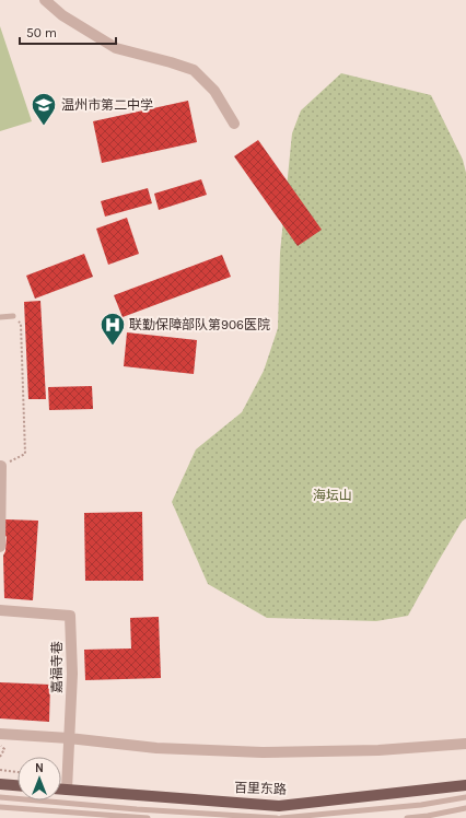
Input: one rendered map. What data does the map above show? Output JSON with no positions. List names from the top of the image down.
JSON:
{
  "streets": {
    "main road": ["百里东路"],
    "street": ["嘉福寺巷"]
  },
  "crossings": [
    ["嘉福寺巷", "百里东路"]
  ],
  "parks": ["海坛山"],
  "places": {
    "school or university": ["温州市第二中学"],
    "hospital": ["联勤保障部队第906医院"]
  },
  "scale_bar": "50 m",
  "north": "top"
}
